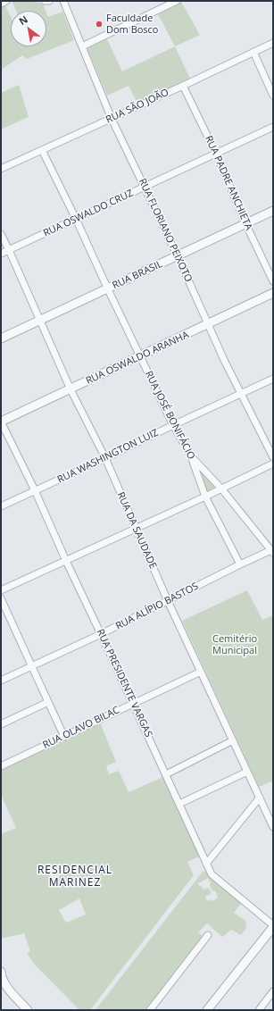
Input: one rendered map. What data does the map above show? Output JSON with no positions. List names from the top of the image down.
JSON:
{
  "streets": {
    "street": [
      "RUA SÃO JOÃO",
      "RUA PADRE ANCHIETA",
      "RUA OSWALDO CRUZ",
      "RUA FLORIANO PEIXOTO",
      "RUA BRASIL",
      "RUA OSWALDO ARANHA",
      "RUA JOSÉ BONIFÁCIO",
      "RUA WASHINGTON LUIZ",
      "RUA DA SAUDADE",
      "RUA ALÍPIO BASTOS",
      "RUA PRESIDENTE VARGAS",
      "RUA OLAVO BILAC"
    ]
  },
  "crossings": [
    ["RUA SÃO JOÃO", "RUA PADRE ANCHIETA"],
    ["RUA SÃO JOÃO", "RUA FLORIANO PEIXOTO"],
    ["RUA SÃO JOÃO", "RUA JOSÉ BONIFÁCIO"],
    ["RUA PADRE ANCHIETA", "RUA OSWALDO CRUZ"],
    ["RUA PADRE ANCHIETA", "RUA BRASIL"],
    ["RUA OSWALDO CRUZ", "RUA FLORIANO PEIXOTO"],
    ["RUA OSWALDO CRUZ", "RUA JOSÉ BONIFÁCIO"],
    ["RUA OSWALDO CRUZ", "RUA DA SAUDADE"],
    ["RUA FLORIANO PEIXOTO", "RUA BRASIL"],
    ["RUA FLORIANO PEIXOTO", "RUA OSWALDO ARANHA"],
    ["RUA FLORIANO PEIXOTO", "RUA WASHINGTON LUIZ"],
    ["RUA BRASIL", "RUA JOSÉ BONIFÁCIO"],
    ["RUA BRASIL", "RUA DA SAUDADE"],
    ["RUA OSWALDO ARANHA", "RUA JOSÉ BONIFÁCIO"],
    ["RUA OSWALDO ARANHA", "RUA DA SAUDADE"],
    ["RUA OSWALDO ARANHA", "RUA PRESIDENTE VARGAS"],
    ["RUA JOSÉ BONIFÁCIO", "RUA WASHINGTON LUIZ"],
    ["RUA JOSÉ BONIFÁCIO", "RUA ALÍPIO BASTOS"],
    ["RUA WASHINGTON LUIZ", "RUA DA SAUDADE"],
    ["RUA WASHINGTON LUIZ", "RUA PRESIDENTE VARGAS"],
    ["RUA DA SAUDADE", "RUA ALÍPIO BASTOS"],
    ["RUA DA SAUDADE", "RUA OLAVO BILAC"],
    ["RUA ALÍPIO BASTOS", "RUA PRESIDENTE VARGAS"],
    ["RUA PRESIDENTE VARGAS", "RUA OLAVO BILAC"]
  ],
  "districts": ["RESIDENCIAL MARINEZ"],
  "parks": ["Cemitério Municipal"],
  "places": ["Faculdade Dom Bosco"],
  "north": "top left"
}
